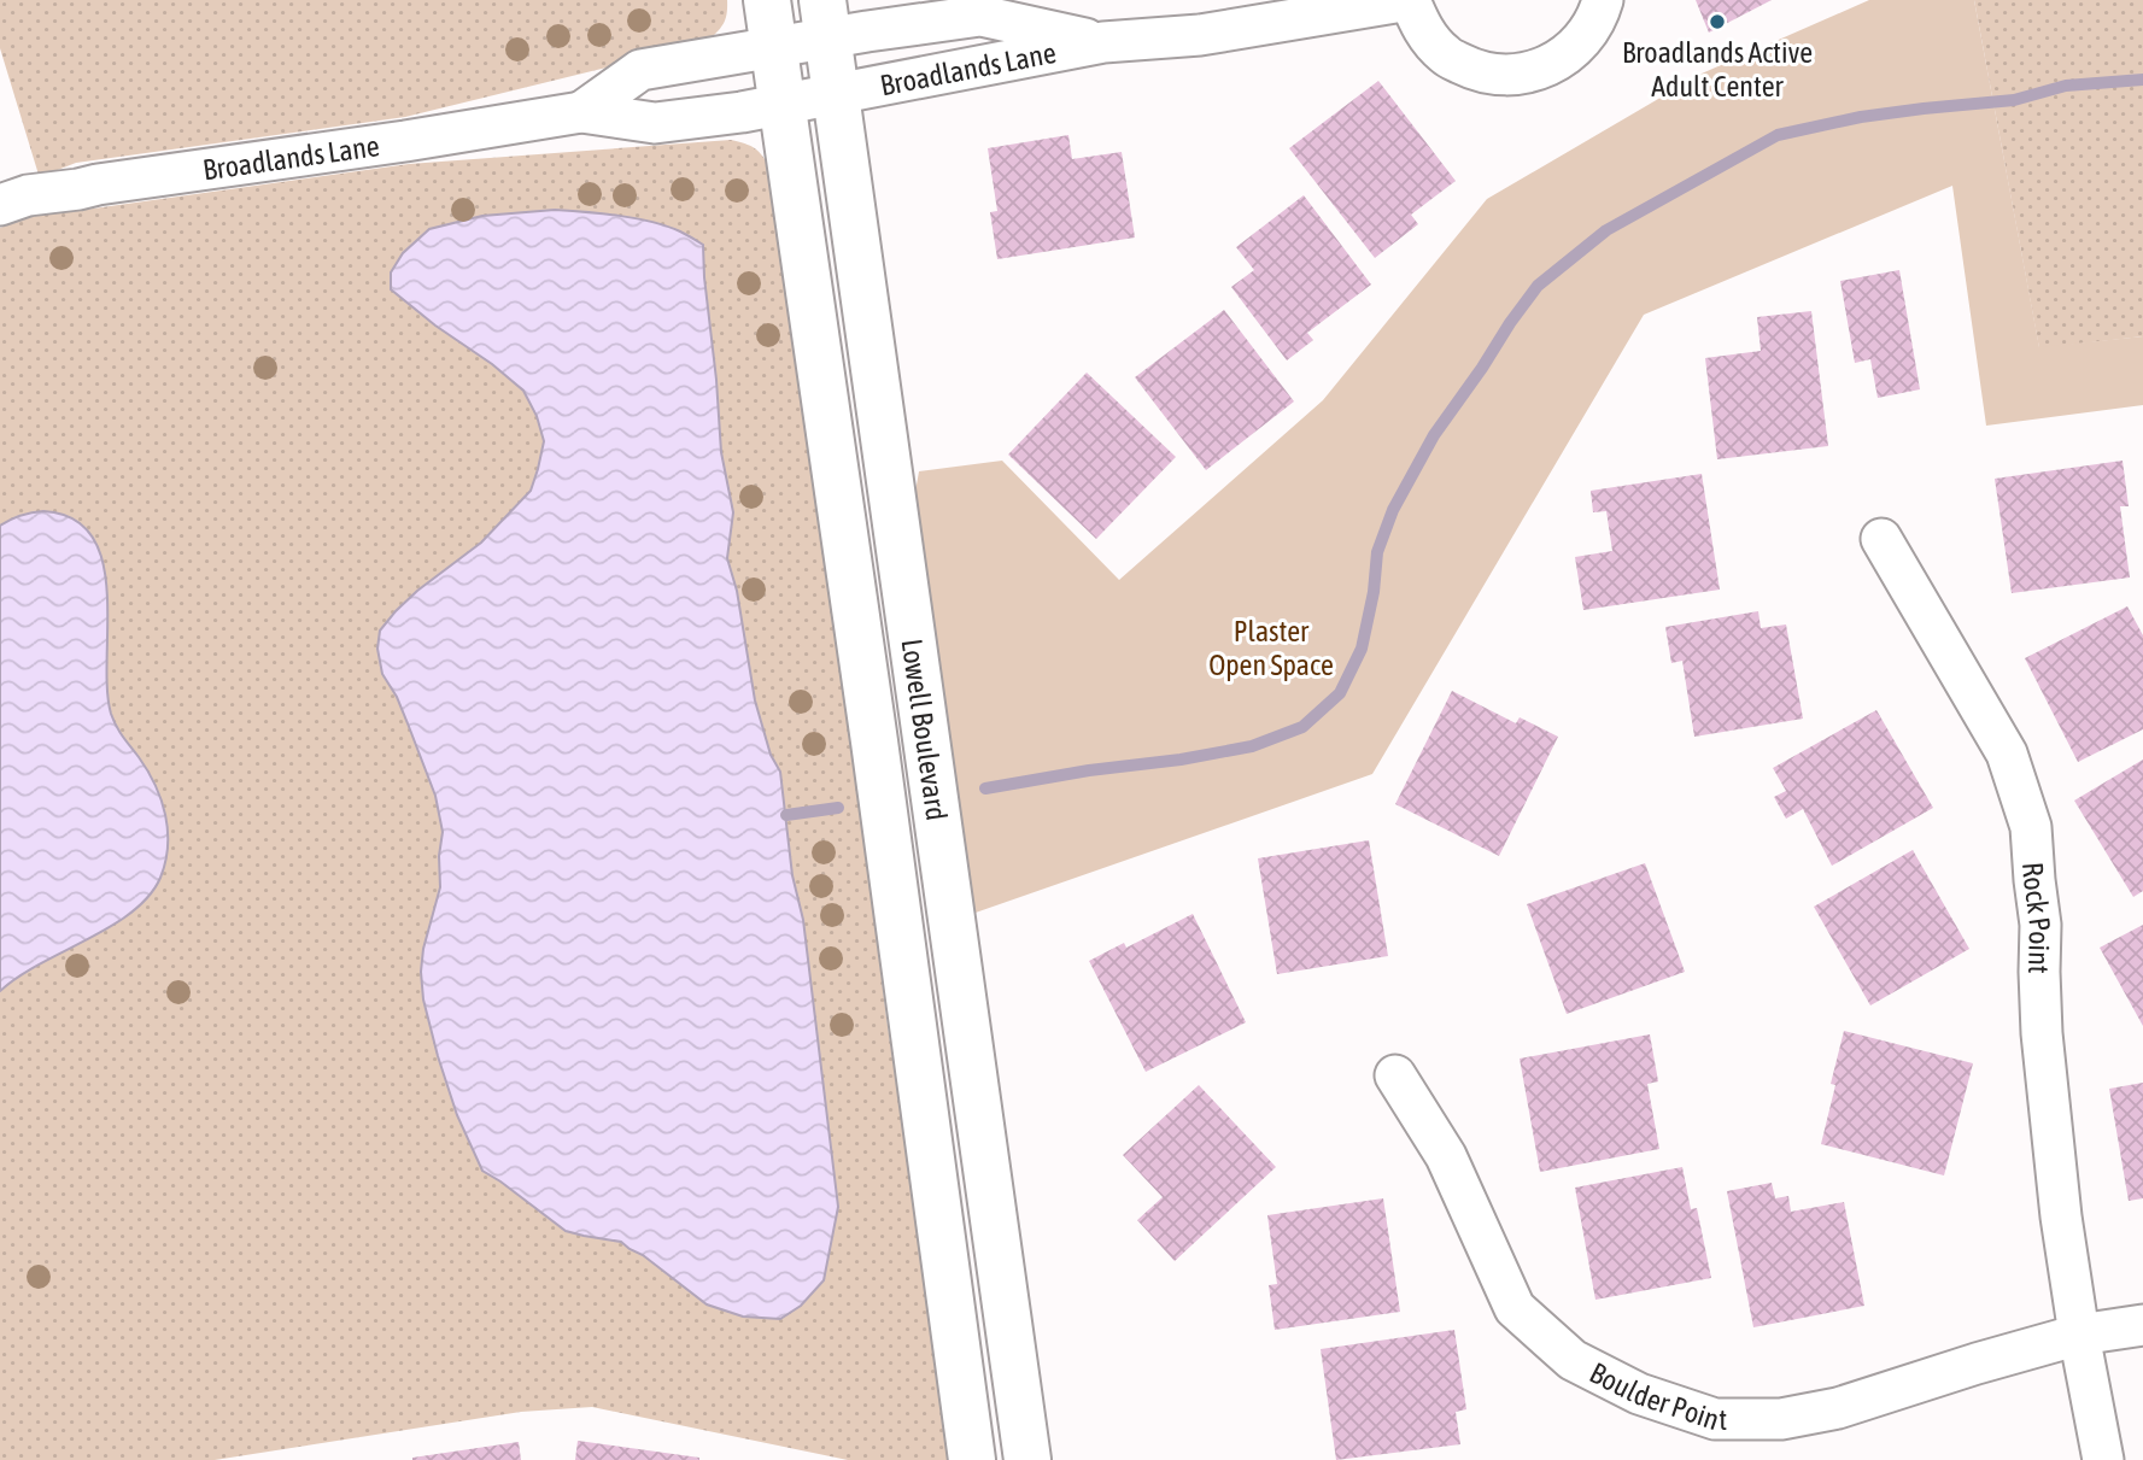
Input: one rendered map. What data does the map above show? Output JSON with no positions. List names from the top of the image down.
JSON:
{
  "streets": {
    "main road": ["Lowell Boulevard"],
    "street": ["Broadlands Lane", "Rock Point", "Boulder Point"]
  },
  "crossings": [
    ["Broadlands Lane", "Lowell Boulevard"],
    ["Rock Point", "Boulder Point"]
  ],
  "parks": ["Plaster Open Space"],
  "places": ["Broadlands Active Adult Center"]
}
